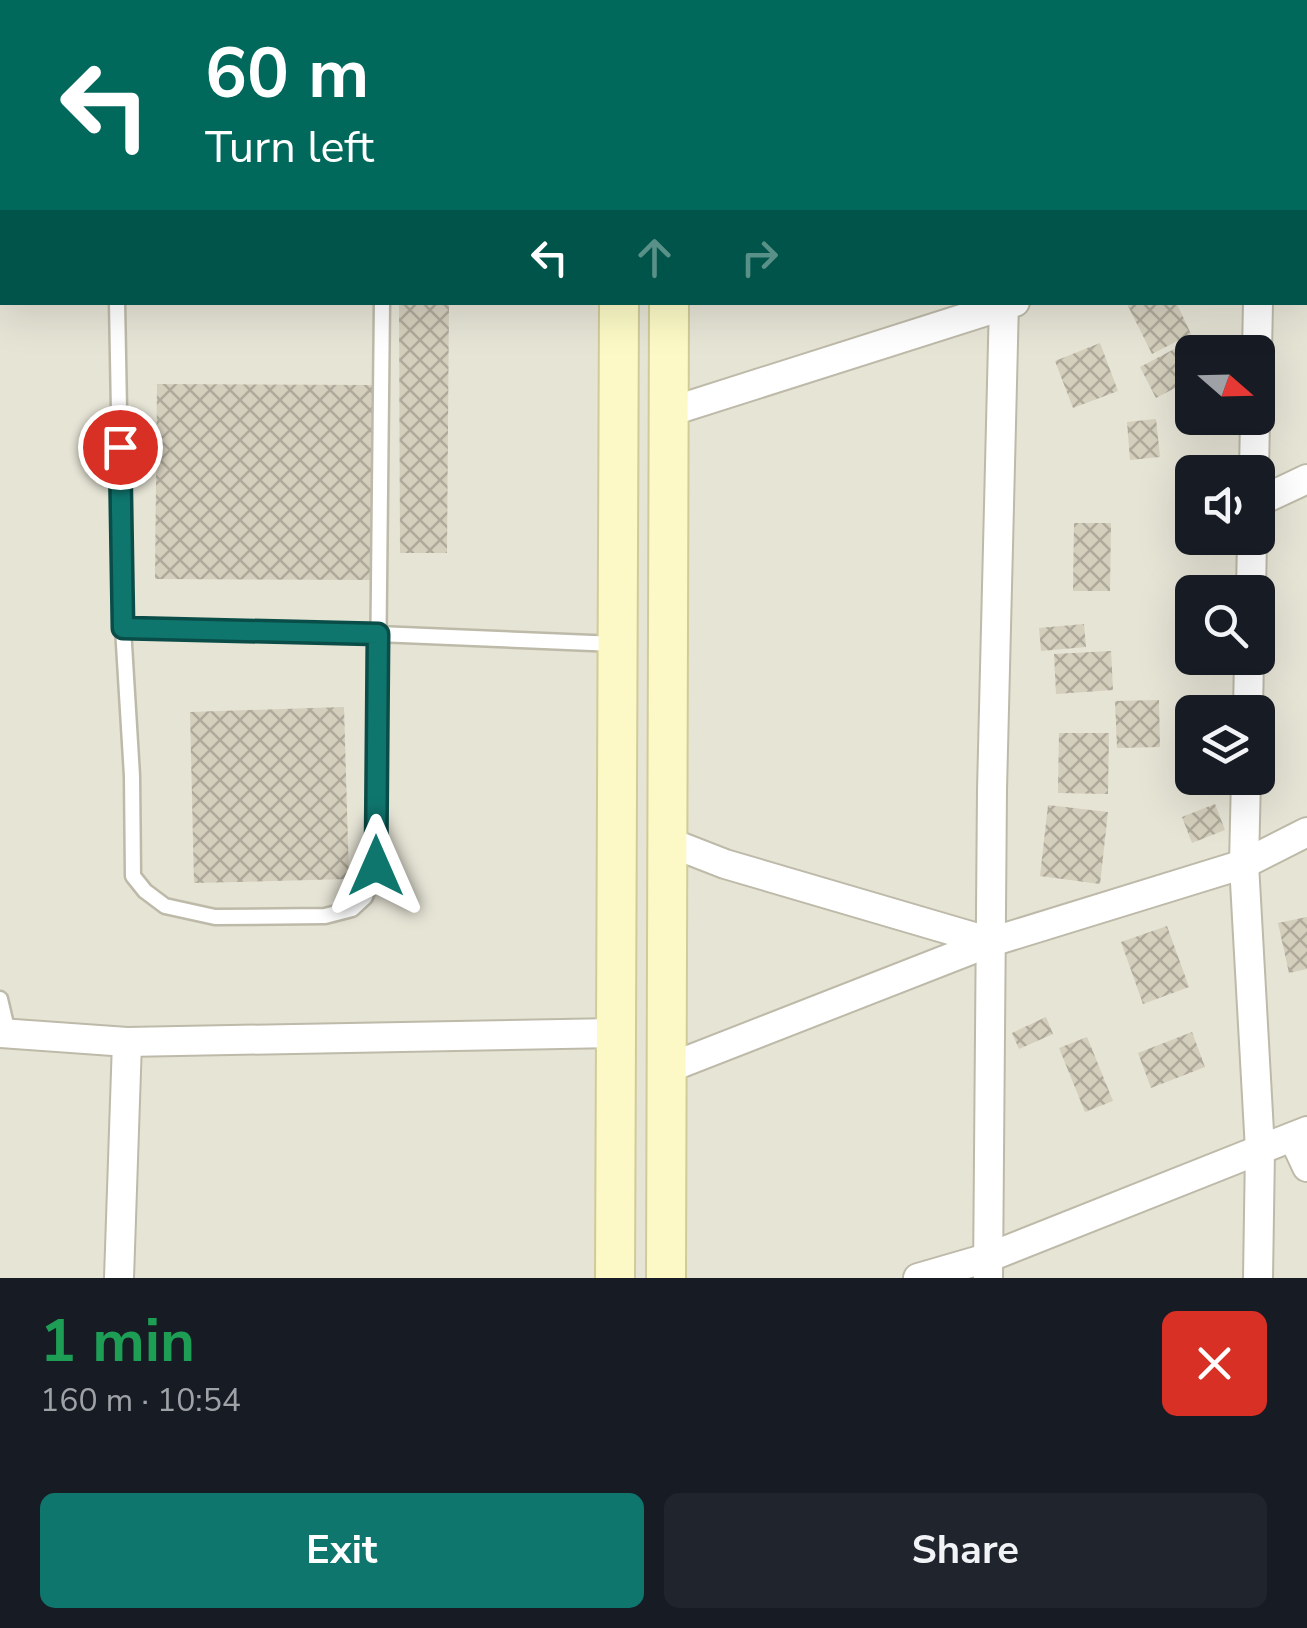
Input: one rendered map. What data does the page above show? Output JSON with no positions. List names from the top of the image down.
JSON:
{
  "north": "right",
  "page": {
    "turn": ["60 m", "Turn left"],
    "heading": ["1 min", "160 m · 10:54"],
    "buttons": ["Exit", "Share"]
  }
}
